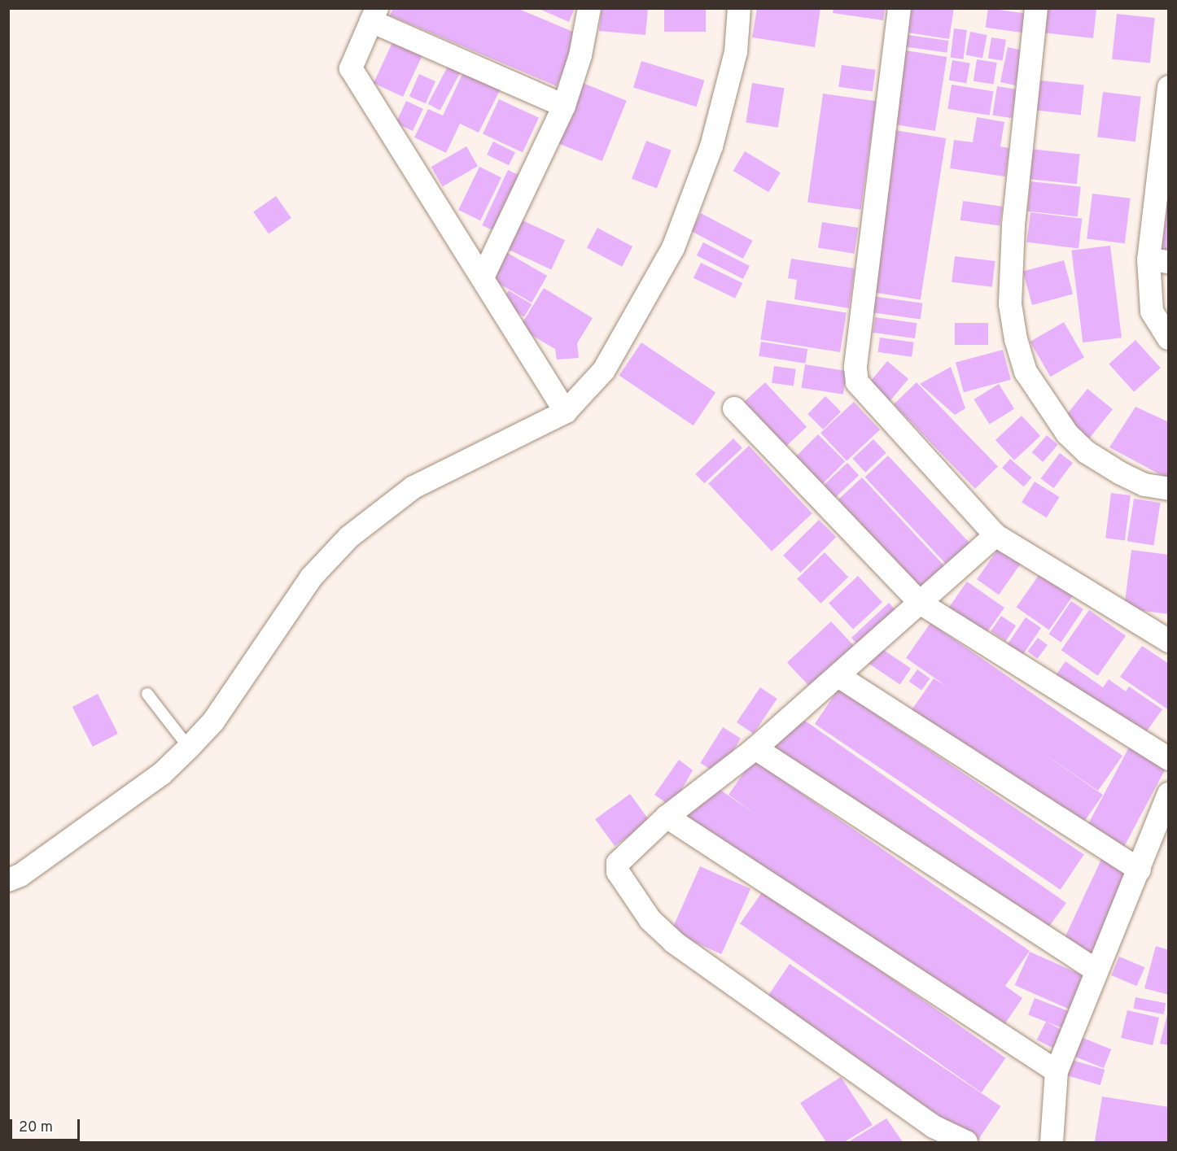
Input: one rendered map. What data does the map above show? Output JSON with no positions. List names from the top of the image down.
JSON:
{
  "scale_bar": "20 m"
}
